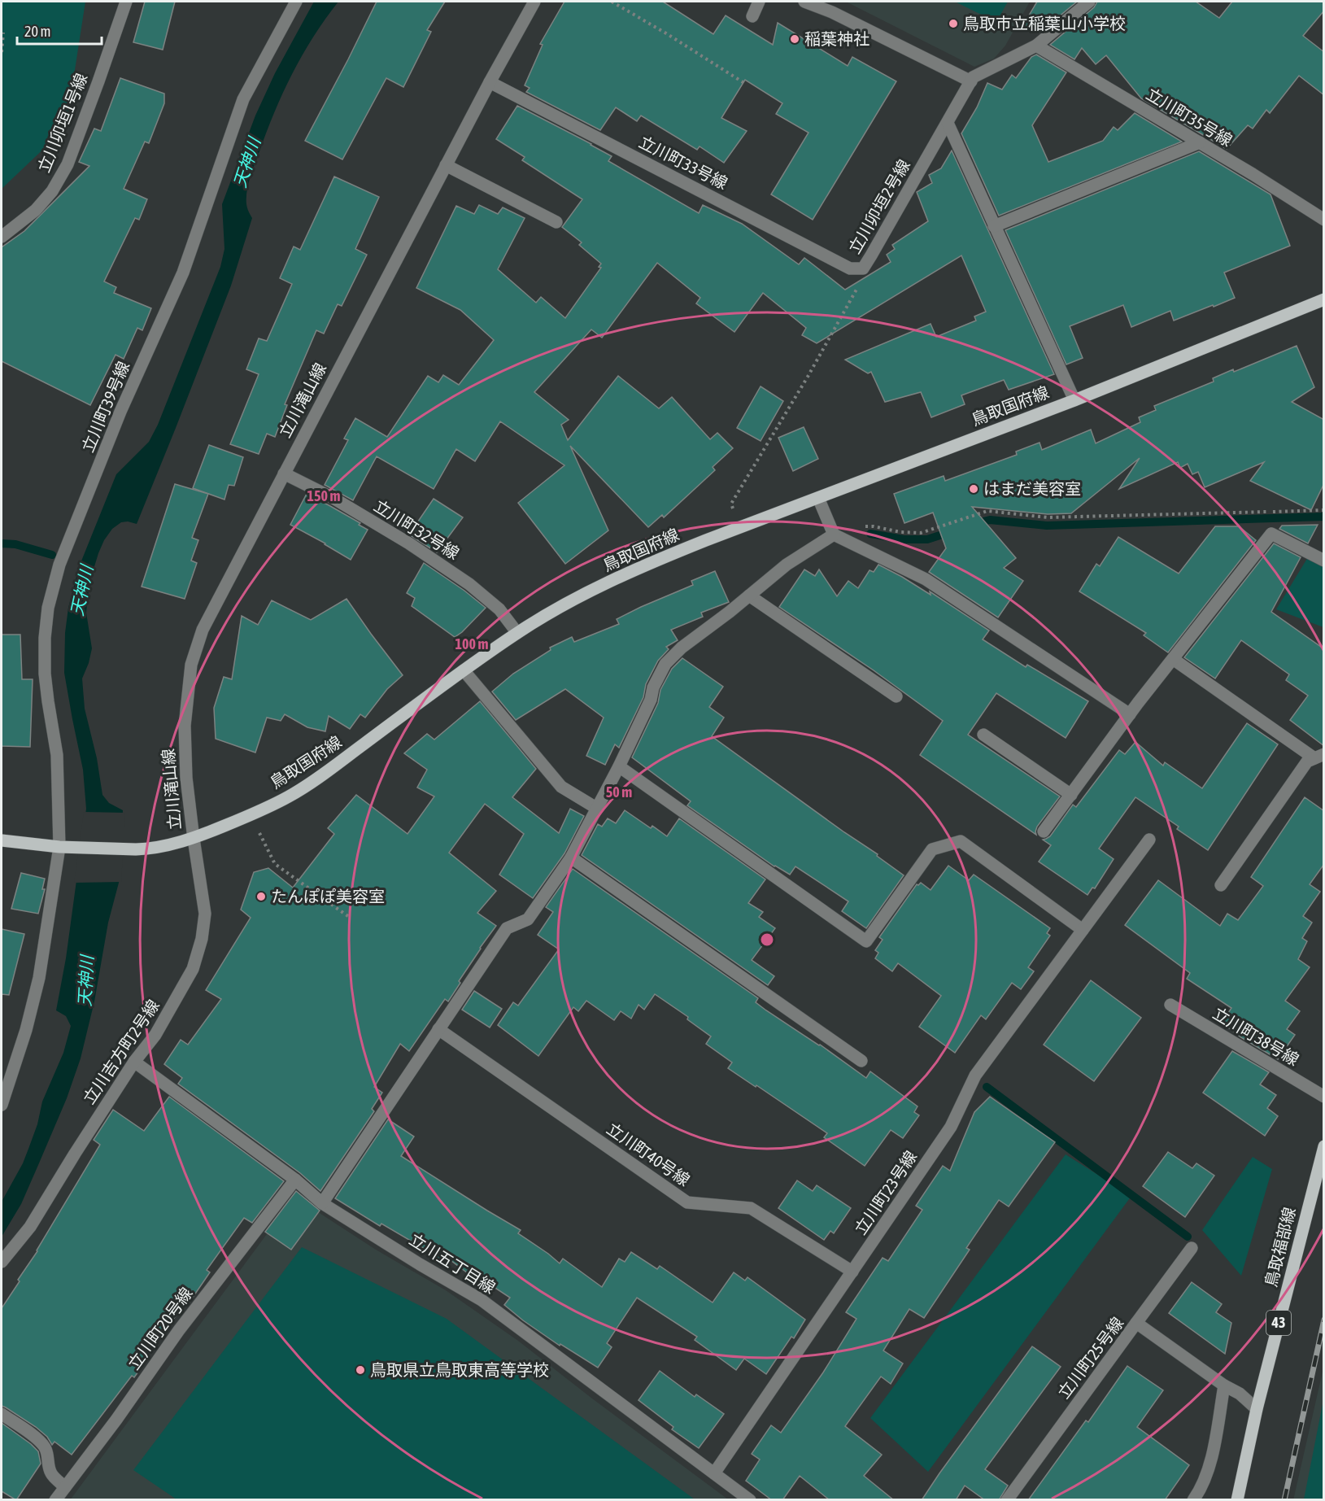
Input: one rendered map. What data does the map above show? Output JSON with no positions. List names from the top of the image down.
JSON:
{
  "streets": {
    "main road": ["鳥取国府線", "鳥取福部線", "43"],
    "street": [
      "立川町35号線",
      "立川卯垣1号線",
      "立川町33号線",
      "立川卯垣2号線",
      "立川滝山線",
      "立川町39号線",
      "立川町32号線",
      "立川町38号線",
      "立川吉方町2号線",
      "立川町40号線",
      "立川町23号線",
      "立川五丁目線",
      "立川町20号線",
      "立川町25号線"
    ]
  },
  "crossings": [
    ["立川町35号線", "立川卯垣2号線"],
    ["立川町33号線", "立川卯垣2号線"],
    ["立川町33号線", "立川滝山線"],
    ["立川卯垣2号線", "鳥取国府線"],
    ["立川滝山線", "鳥取国府線"],
    ["立川滝山線", "立川町32号線"],
    ["立川滝山線", "立川吉方町2号線"],
    ["鳥取国府線", "立川町39号線"],
    ["鳥取国府線", "立川町32号線"],
    ["鳥取国府線", "立川吉方町2号線"],
    ["立川吉方町2号線", "立川五丁目線"],
    ["立川町40号線", "立川町23号線"],
    ["立川町23号線", "立川五丁目線"],
    ["鳥取福部線", "立川町25号線"],
    ["立川五丁目線", "立川町20号線"]
  ],
  "water": ["天神川"],
  "places": [
    "鳥取市立稲葉山小学校",
    "稲葉神社",
    "はまだ美容室",
    "たんぽぽ美容室",
    "鳥取県立鳥取東高等学校"
  ],
  "scale_bar": "20 m",
  "rings": ["150 m", "100 m", "50 m"]
}
